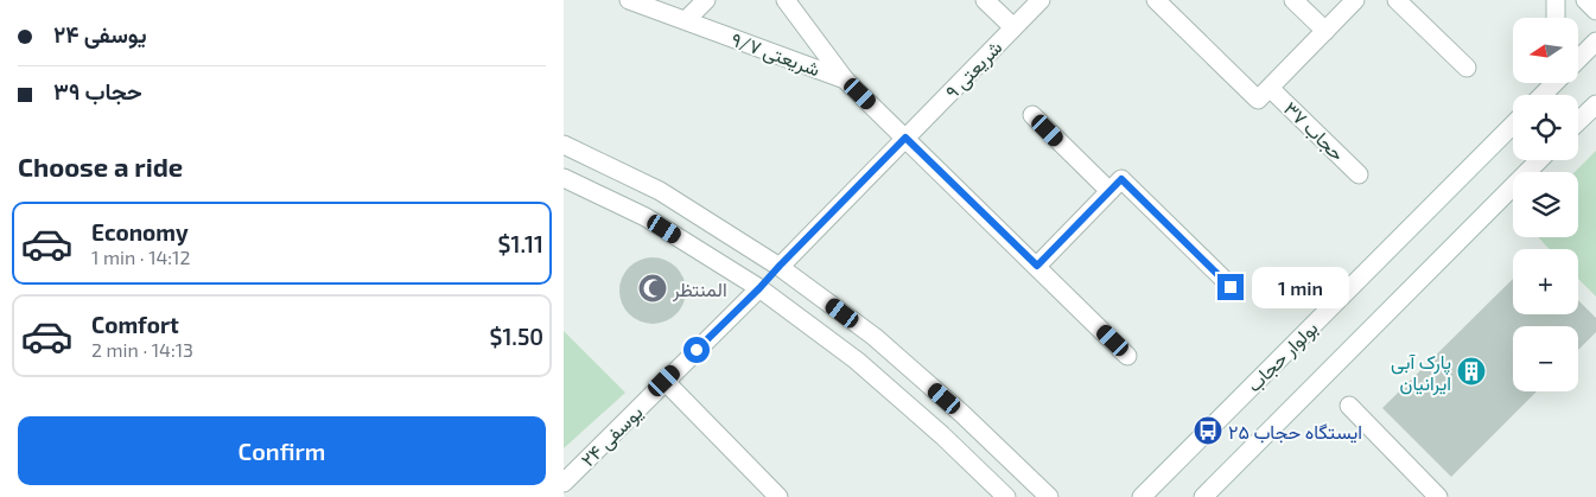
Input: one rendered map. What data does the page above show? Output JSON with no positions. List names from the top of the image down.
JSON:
{
  "streets": {
    "street": [
      "شریعتی ۹/۷",
      "شریعتی ۹",
      "حجاب ۳۷",
      "بولوار حجاب",
      "یوسفی ۲۴"
    ]
  },
  "crossings": [
    ["شریعتی ۹/۷", "شریعتی ۹"],
    ["شریعتی ۹", "یوسفی ۲۴"]
  ],
  "places": {
    "mosque": ["المنتظر"],
    "building": ["پارک آبی ایرانیان"],
    "bus stop": ["ایستگاه حجاب ۲۵"]
  },
  "north": "left",
  "page": {
    "banner": ["یوسفی ۲۴", "حجاب ۳۹"],
    "map_buttons": ["+", "−"],
    "heading": "Choose a ride",
    "list": [
      {
        "name": "Economy",
        "note": "1 min · 14:12",
        "value": "$1.11"
      },
      {
        "name": "Comfort",
        "note": "2 min · 14:13",
        "value": "$1.50"
      }
    ],
    "bubble": "1 min",
    "buttons": "Confirm"
  }
}
